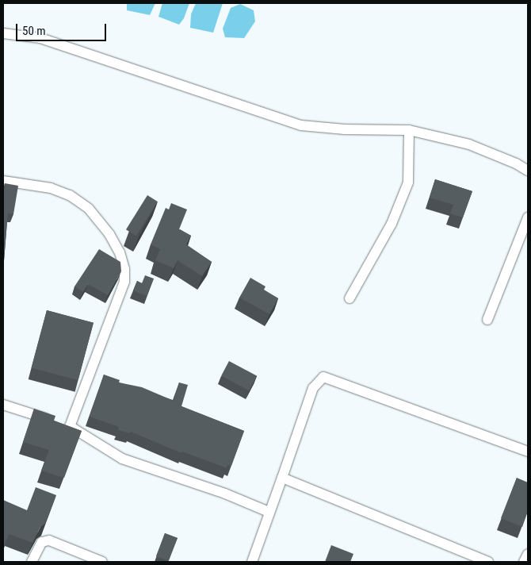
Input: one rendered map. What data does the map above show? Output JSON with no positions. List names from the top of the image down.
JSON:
{
  "scale_bar": "50 m"
}
